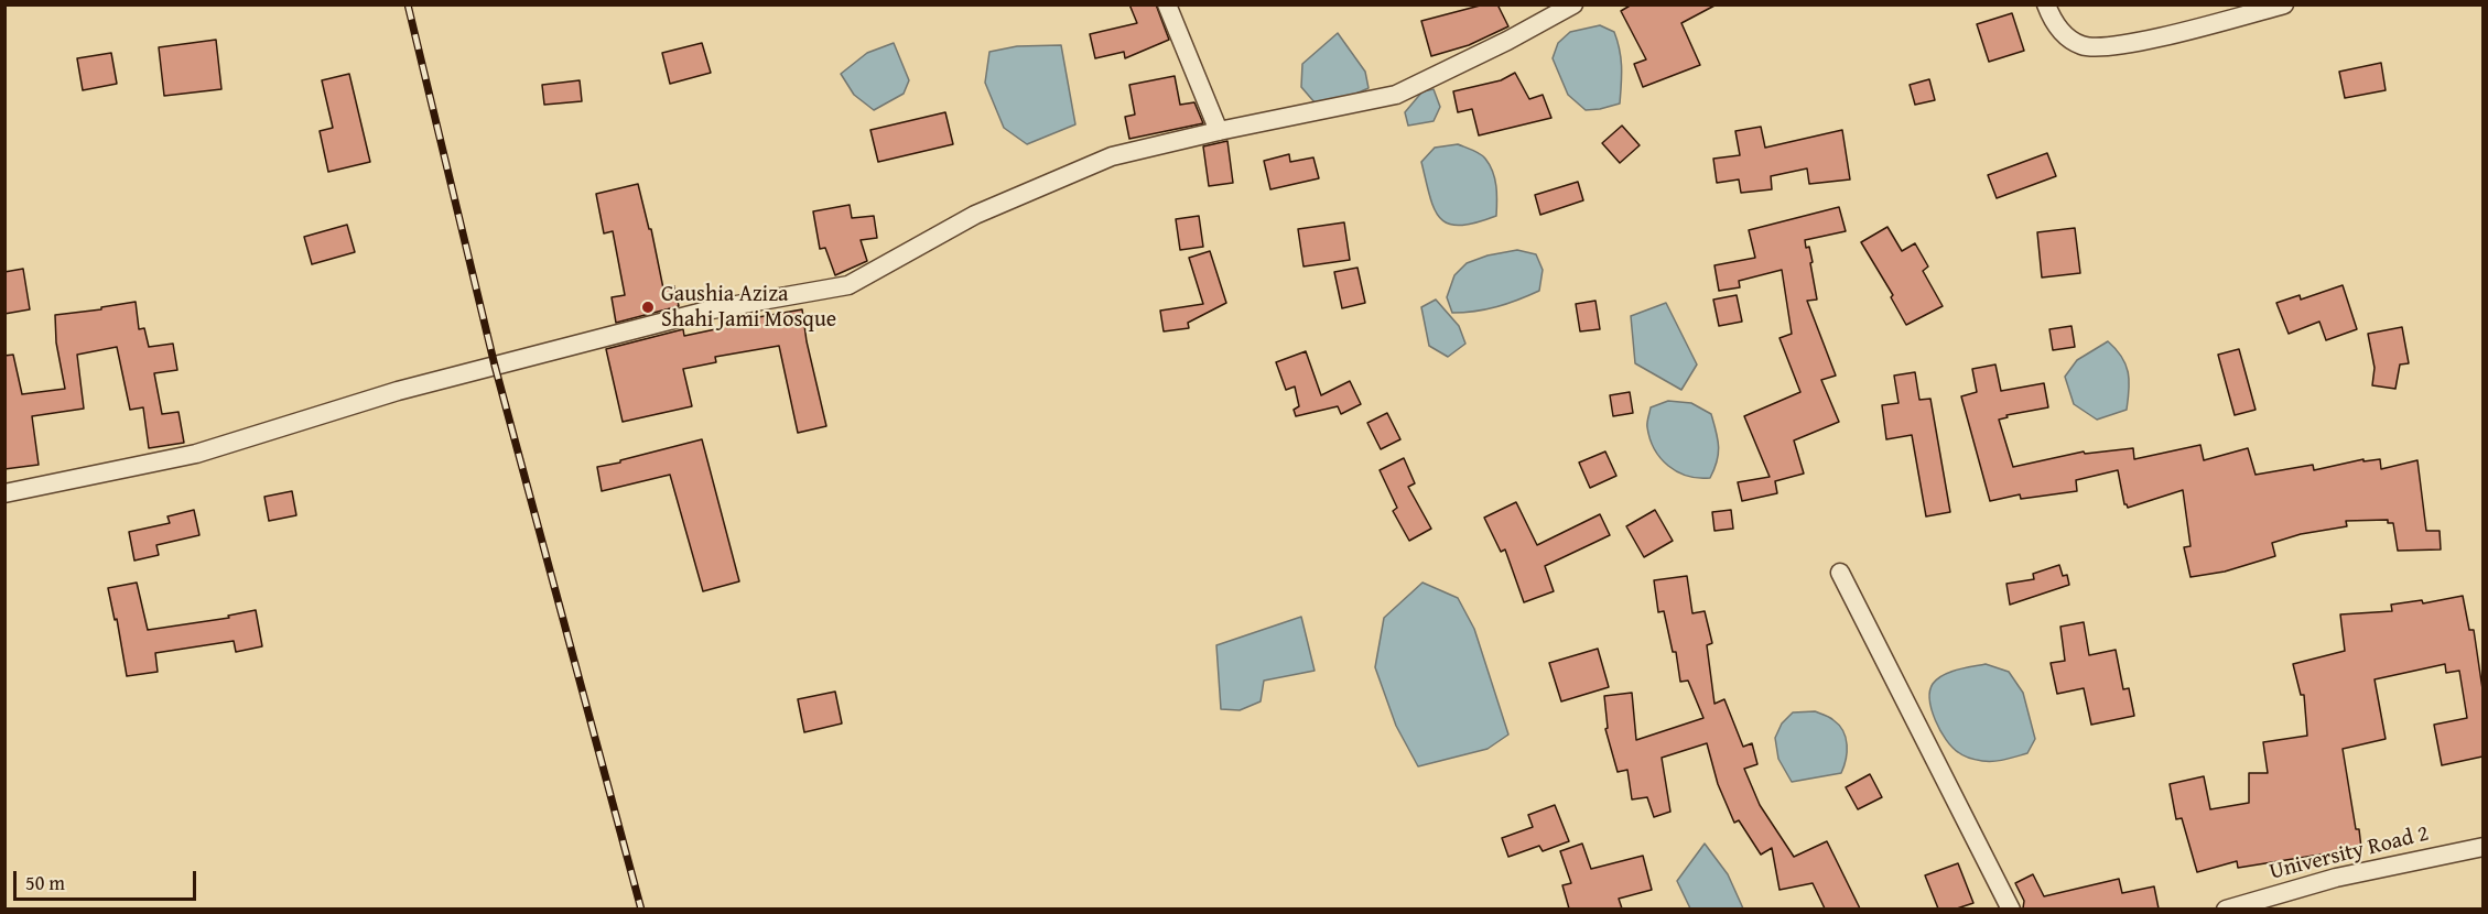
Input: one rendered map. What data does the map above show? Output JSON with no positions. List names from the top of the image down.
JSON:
{
  "streets": {
    "street": ["University Road 2"]
  },
  "places": ["Gaushia Aziza Shahi Jami Mosque"],
  "scale_bar": "50 m"
}
